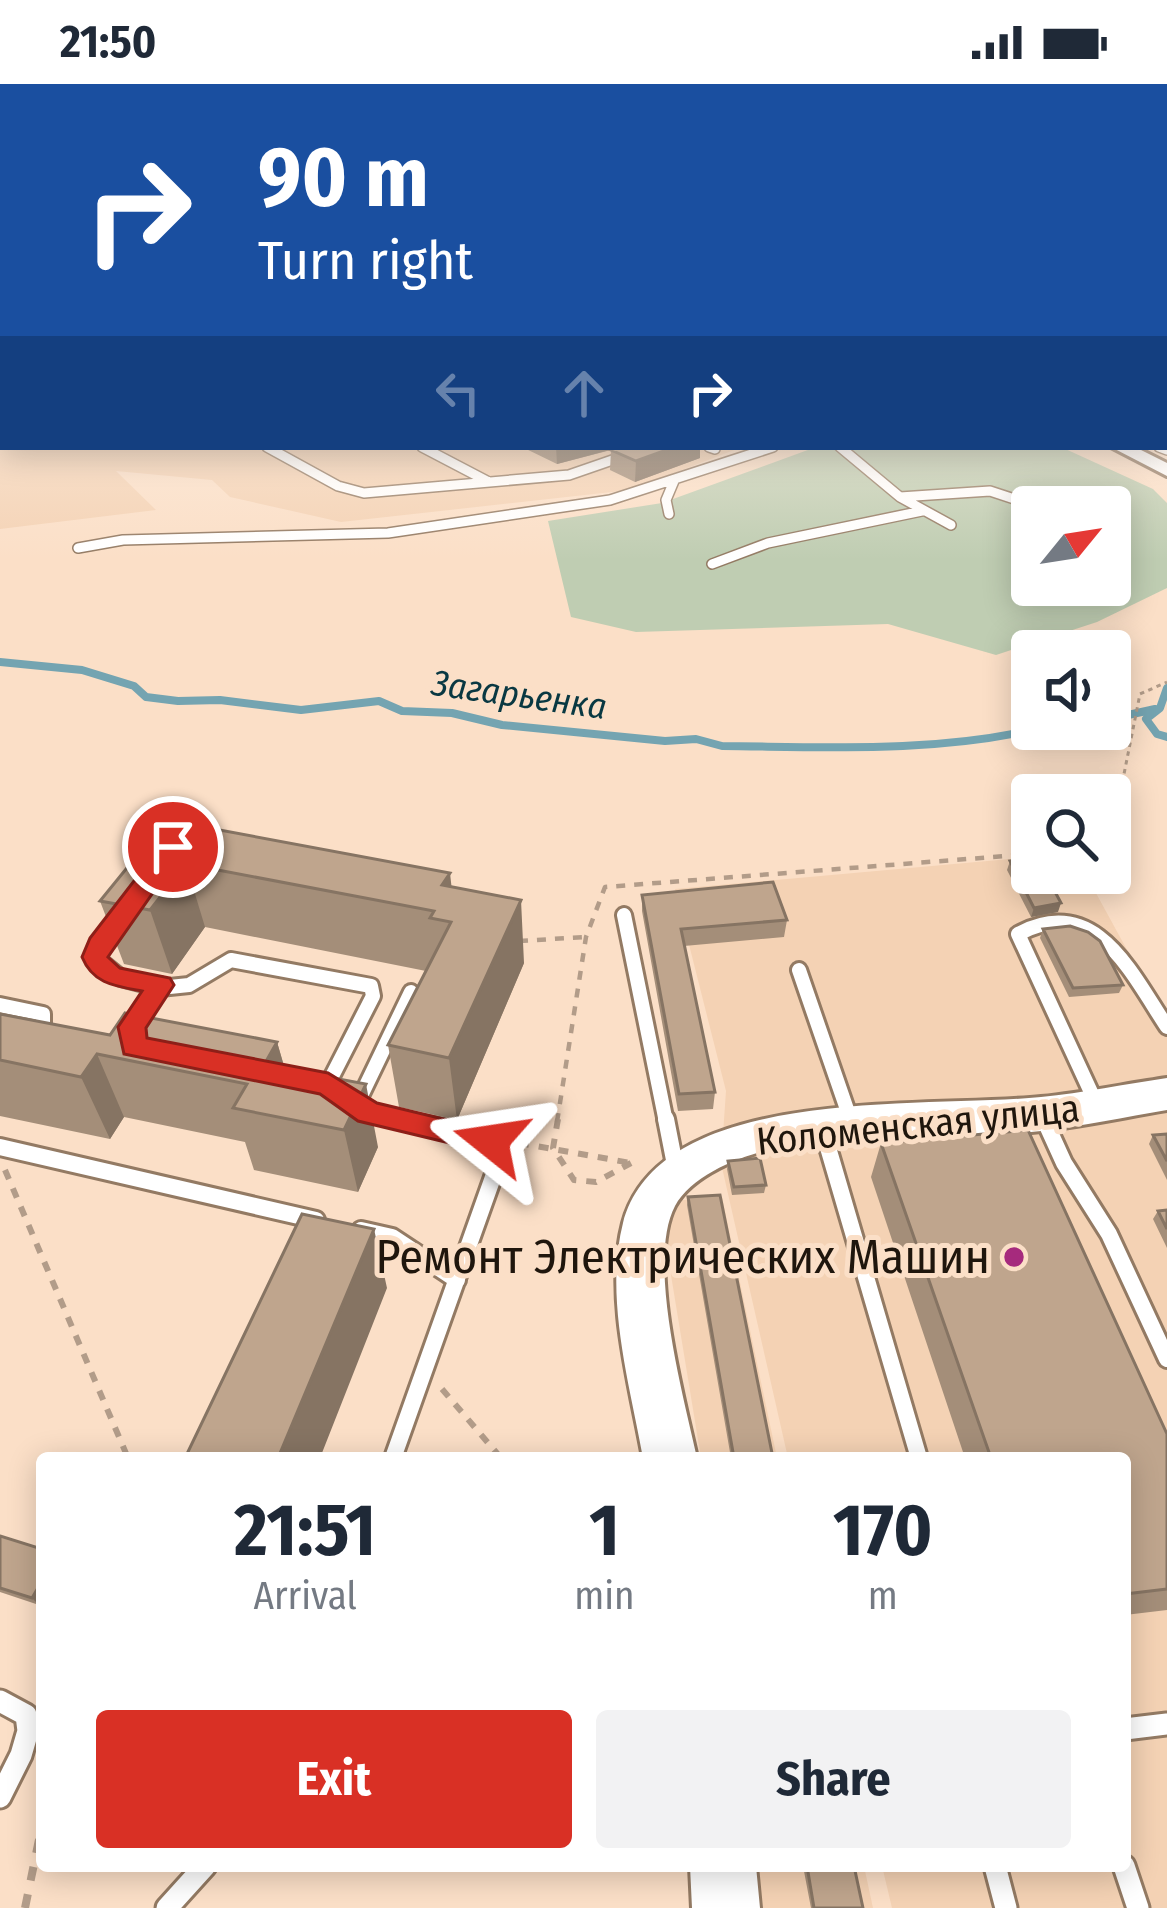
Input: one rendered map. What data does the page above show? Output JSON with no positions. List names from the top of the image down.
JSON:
{
  "streets": {
    "main road": ["Коломенская улица"]
  },
  "water": ["Загарьенка"],
  "places": ["Ремонт Электрических Машин"],
  "north": "top right",
  "page": {
    "status": "21:50",
    "turn": ["90 m", "Turn right"],
    "eta": [
      "21:51",
      "Arrival",
      "1",
      "min",
      "170",
      "m"
    ],
    "buttons": ["Exit", "Share"]
  }
}
